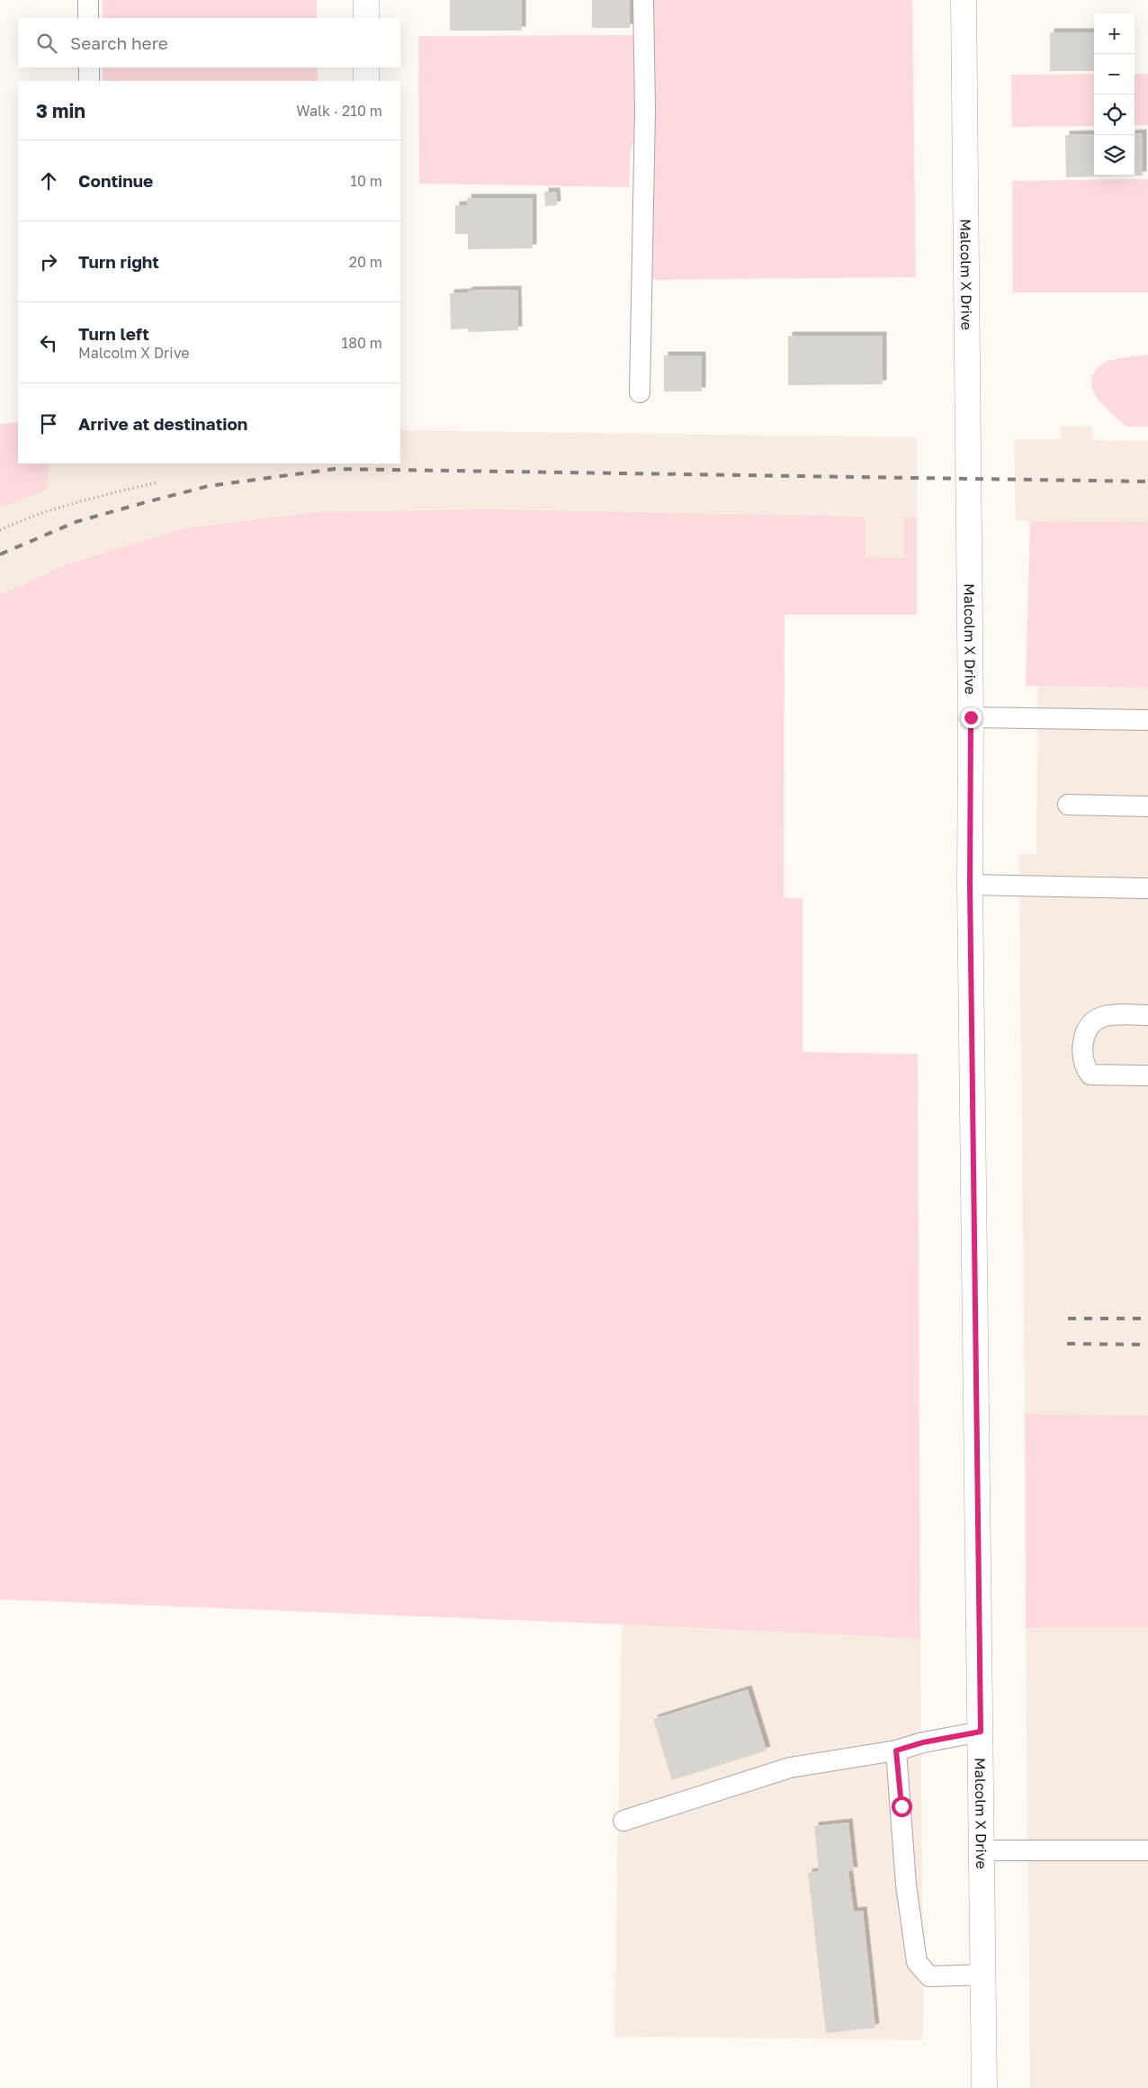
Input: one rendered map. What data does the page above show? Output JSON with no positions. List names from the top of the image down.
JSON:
{
  "streets": {
    "street": ["Malcolm X Drive"]
  },
  "page": {
    "map_buttons": ["+", "−"],
    "search": "Search here",
    "heading": ["3 min", "Walk · 210 m"],
    "list": [
      ["Continue", "10 m"],
      ["Turn right", "20 m"],
      ["Turn left", "Malcolm X Drive", "180 m"],
      "Arrive at destination"
    ]
  }
}
